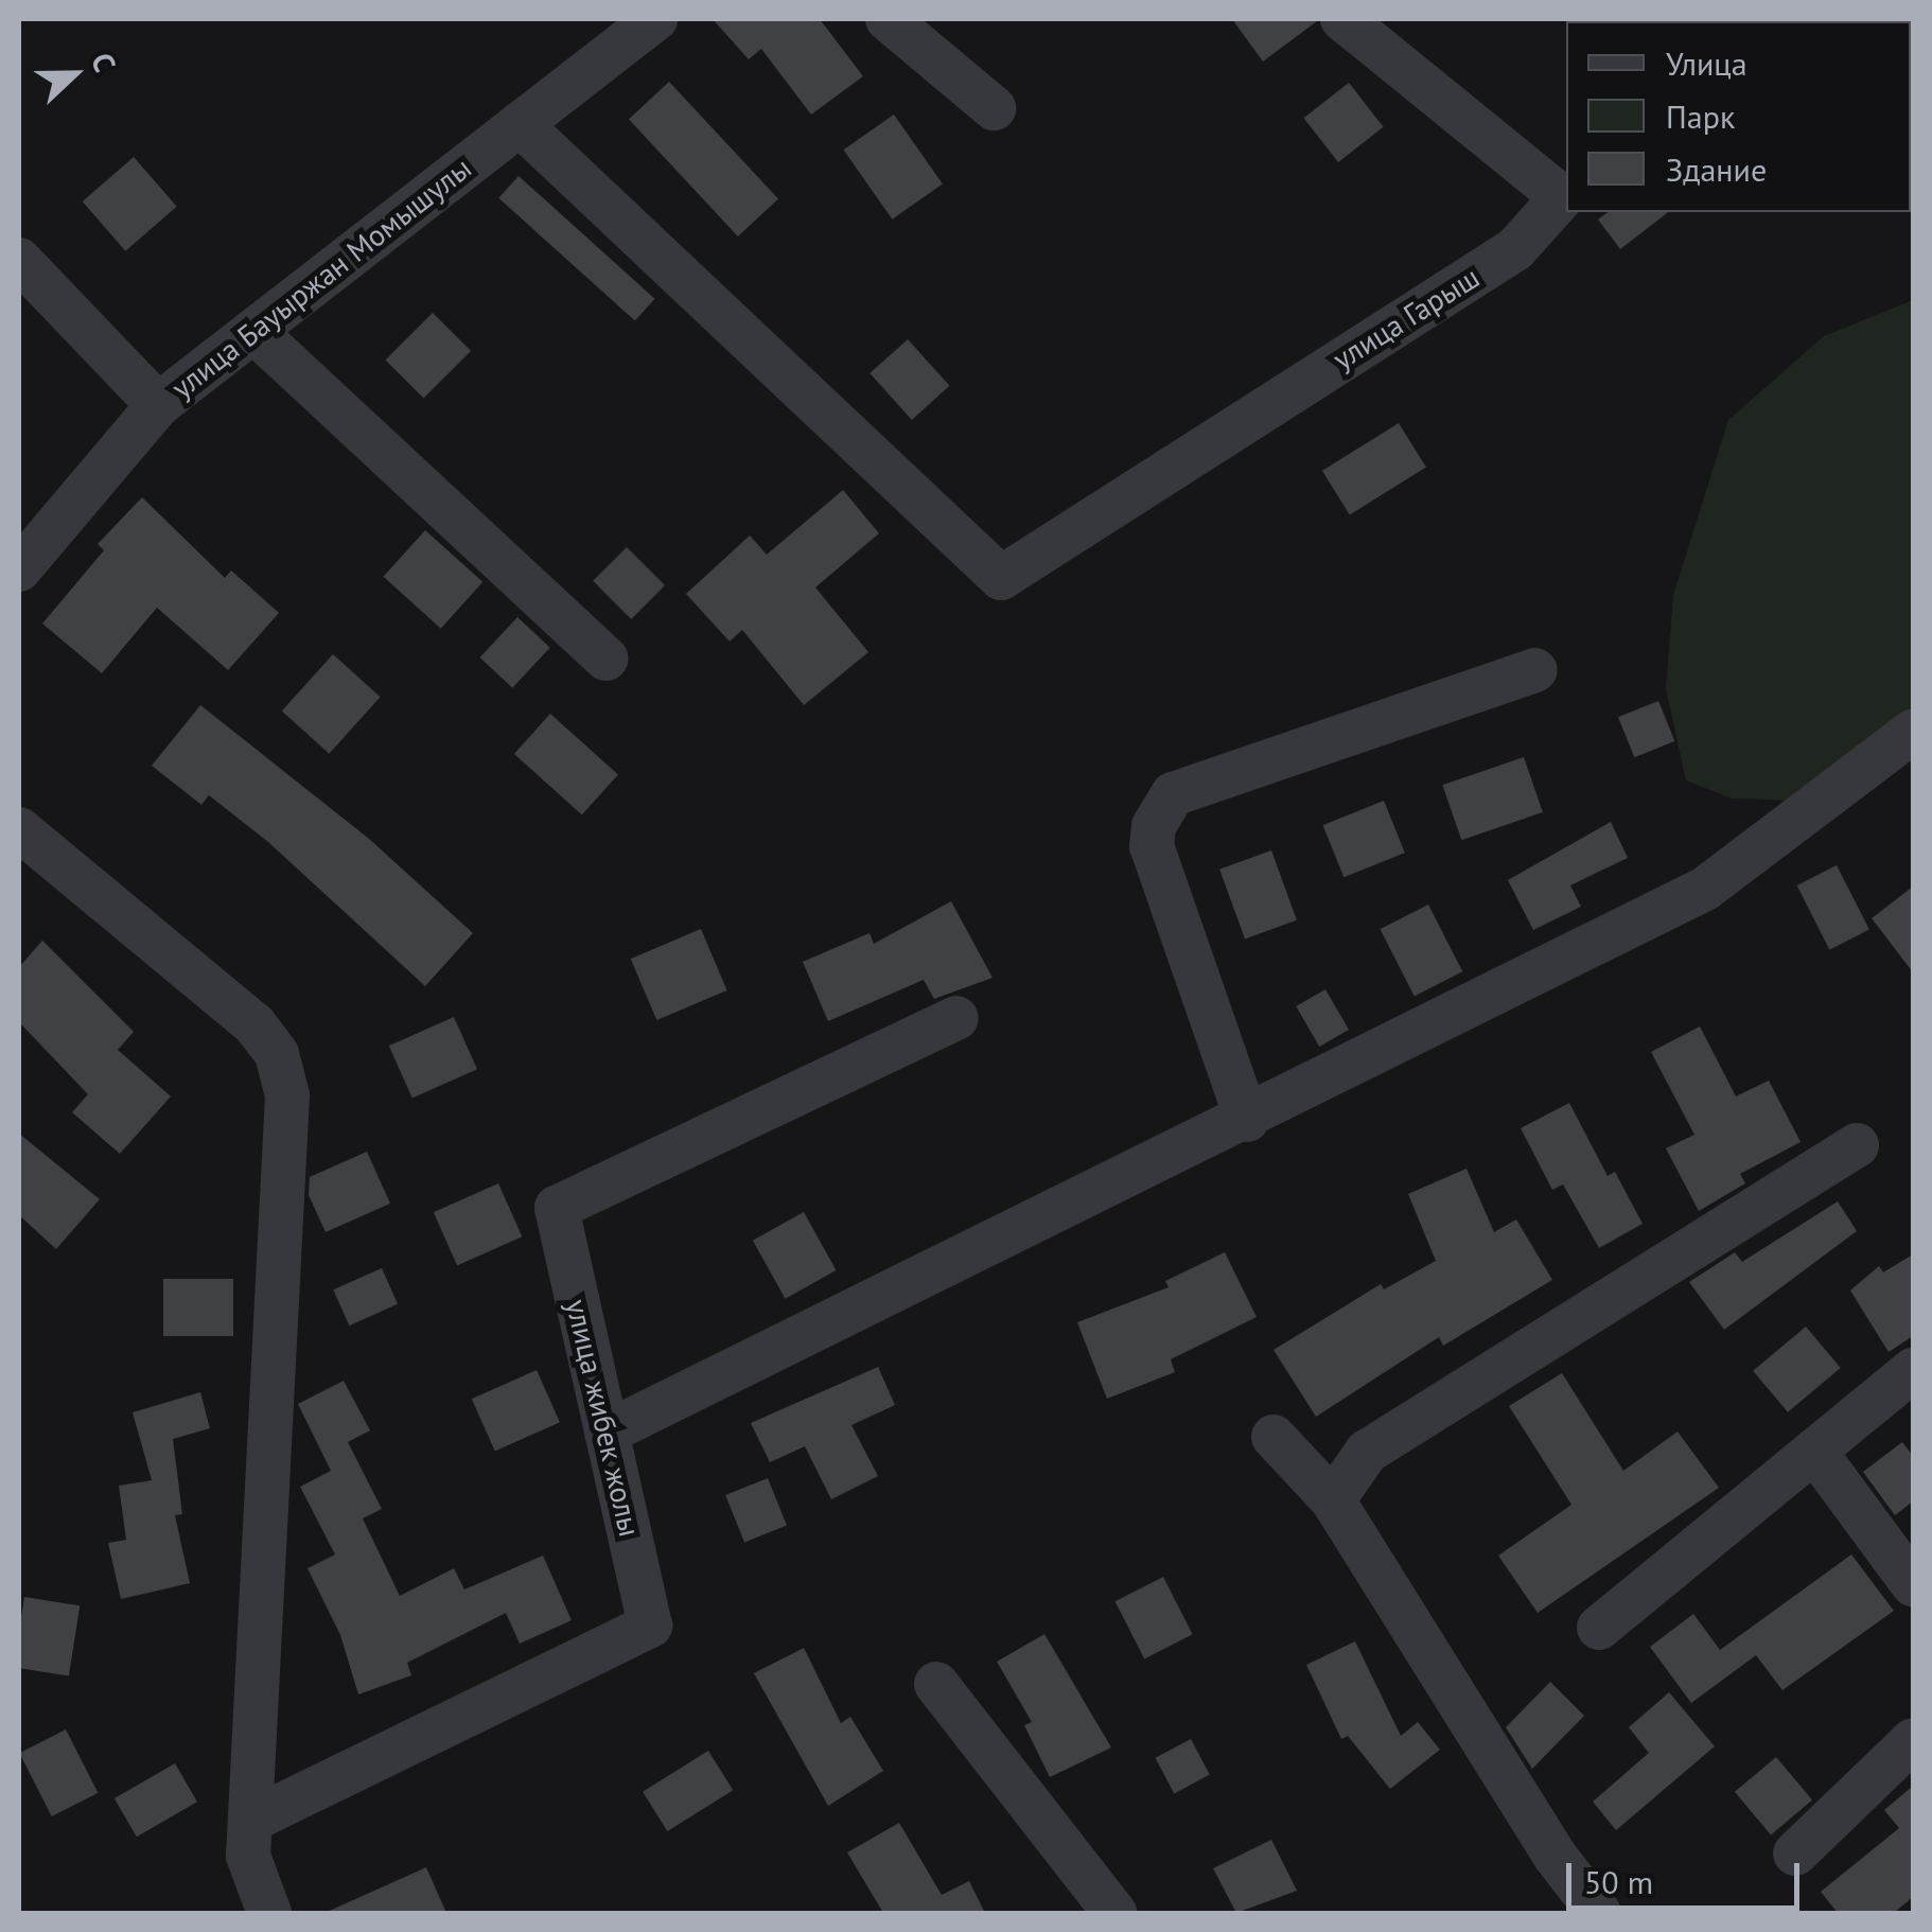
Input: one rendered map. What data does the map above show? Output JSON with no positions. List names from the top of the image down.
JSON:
{
  "streets": {
    "street": ["улица Бауыржан Момышулы", "улица Гарыш", "улица жибек жолы"]
  },
  "crossings": [
    ["улица Бауыржан Момышулы", "улица Гарыш"]
  ],
  "legend": ["Улица", "Парк", "Здание"],
  "scale_bar": "50 m",
  "north": "right"
}
